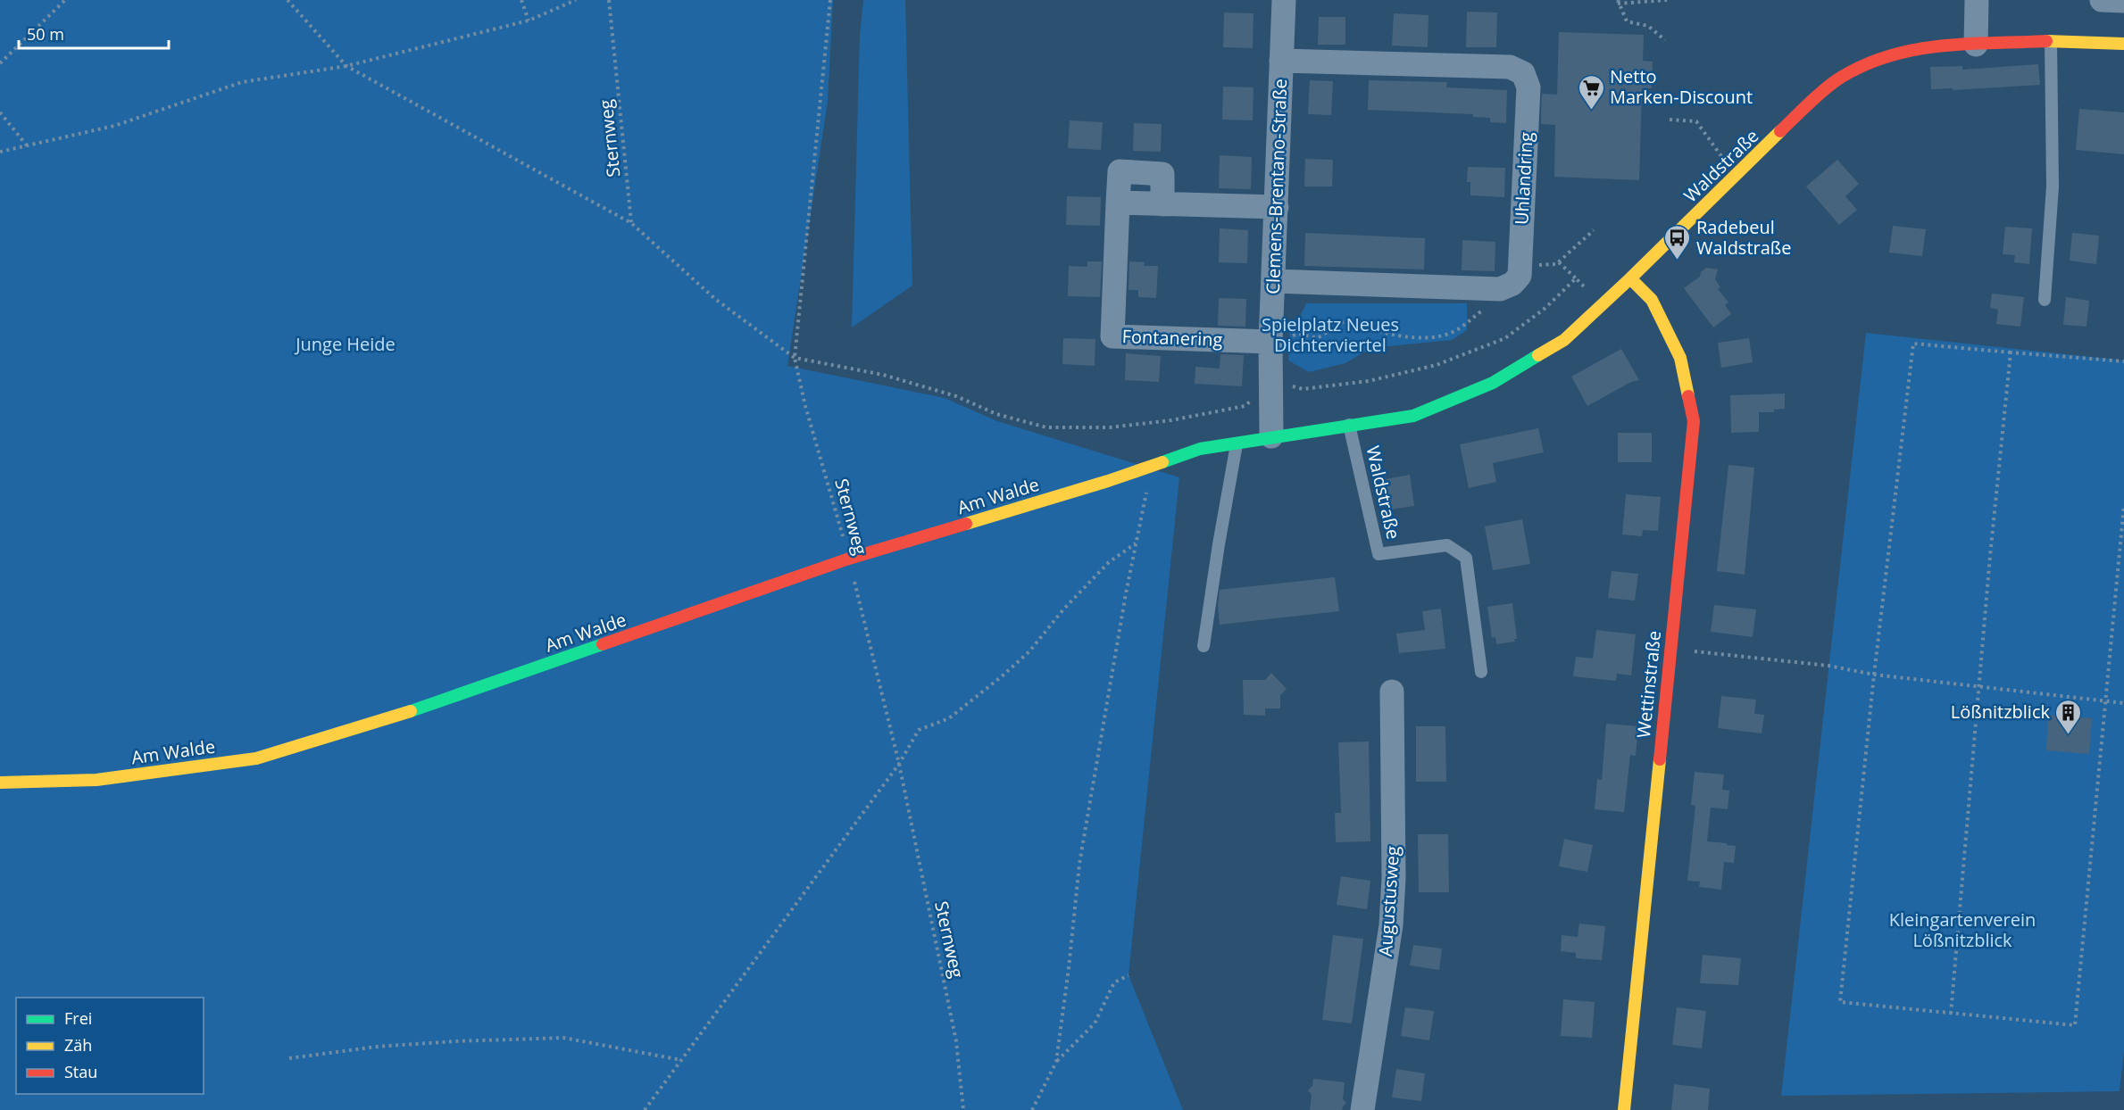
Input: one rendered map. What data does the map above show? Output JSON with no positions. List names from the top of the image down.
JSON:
{
  "streets": {
    "street": [
      "Waldstraße",
      "Uhlandring",
      "Clemens-Brentano-Straße",
      "Fontanering",
      "Am Walde",
      "Wettinstraße",
      "Augustusweg"
    ],
    "path": ["Sternweg"]
  },
  "crossings": [
    ["Sternweg", "Am Walde"],
    ["Waldstraße", "Clemens-Brentano-Straße"],
    ["Waldstraße", "Am Walde"],
    ["Waldstraße", "Wettinstraße"],
    ["Uhlandring", "Clemens-Brentano-Straße"],
    ["Clemens-Brentano-Straße", "Fontanering"]
  ],
  "parks": ["Spielplatz Neues Dichterviertel", "Junge Heide", "Kleingartenverein Lößnitzblick"],
  "places": {
    "supermarket": ["Netto Marken-Discount"],
    "bus stop": ["Radebeul Waldstraße"],
    "building": ["Lößnitzblick"]
  },
  "legend": ["Frei", "Zäh", "Stau"],
  "scale_bar": "50 m"
}
